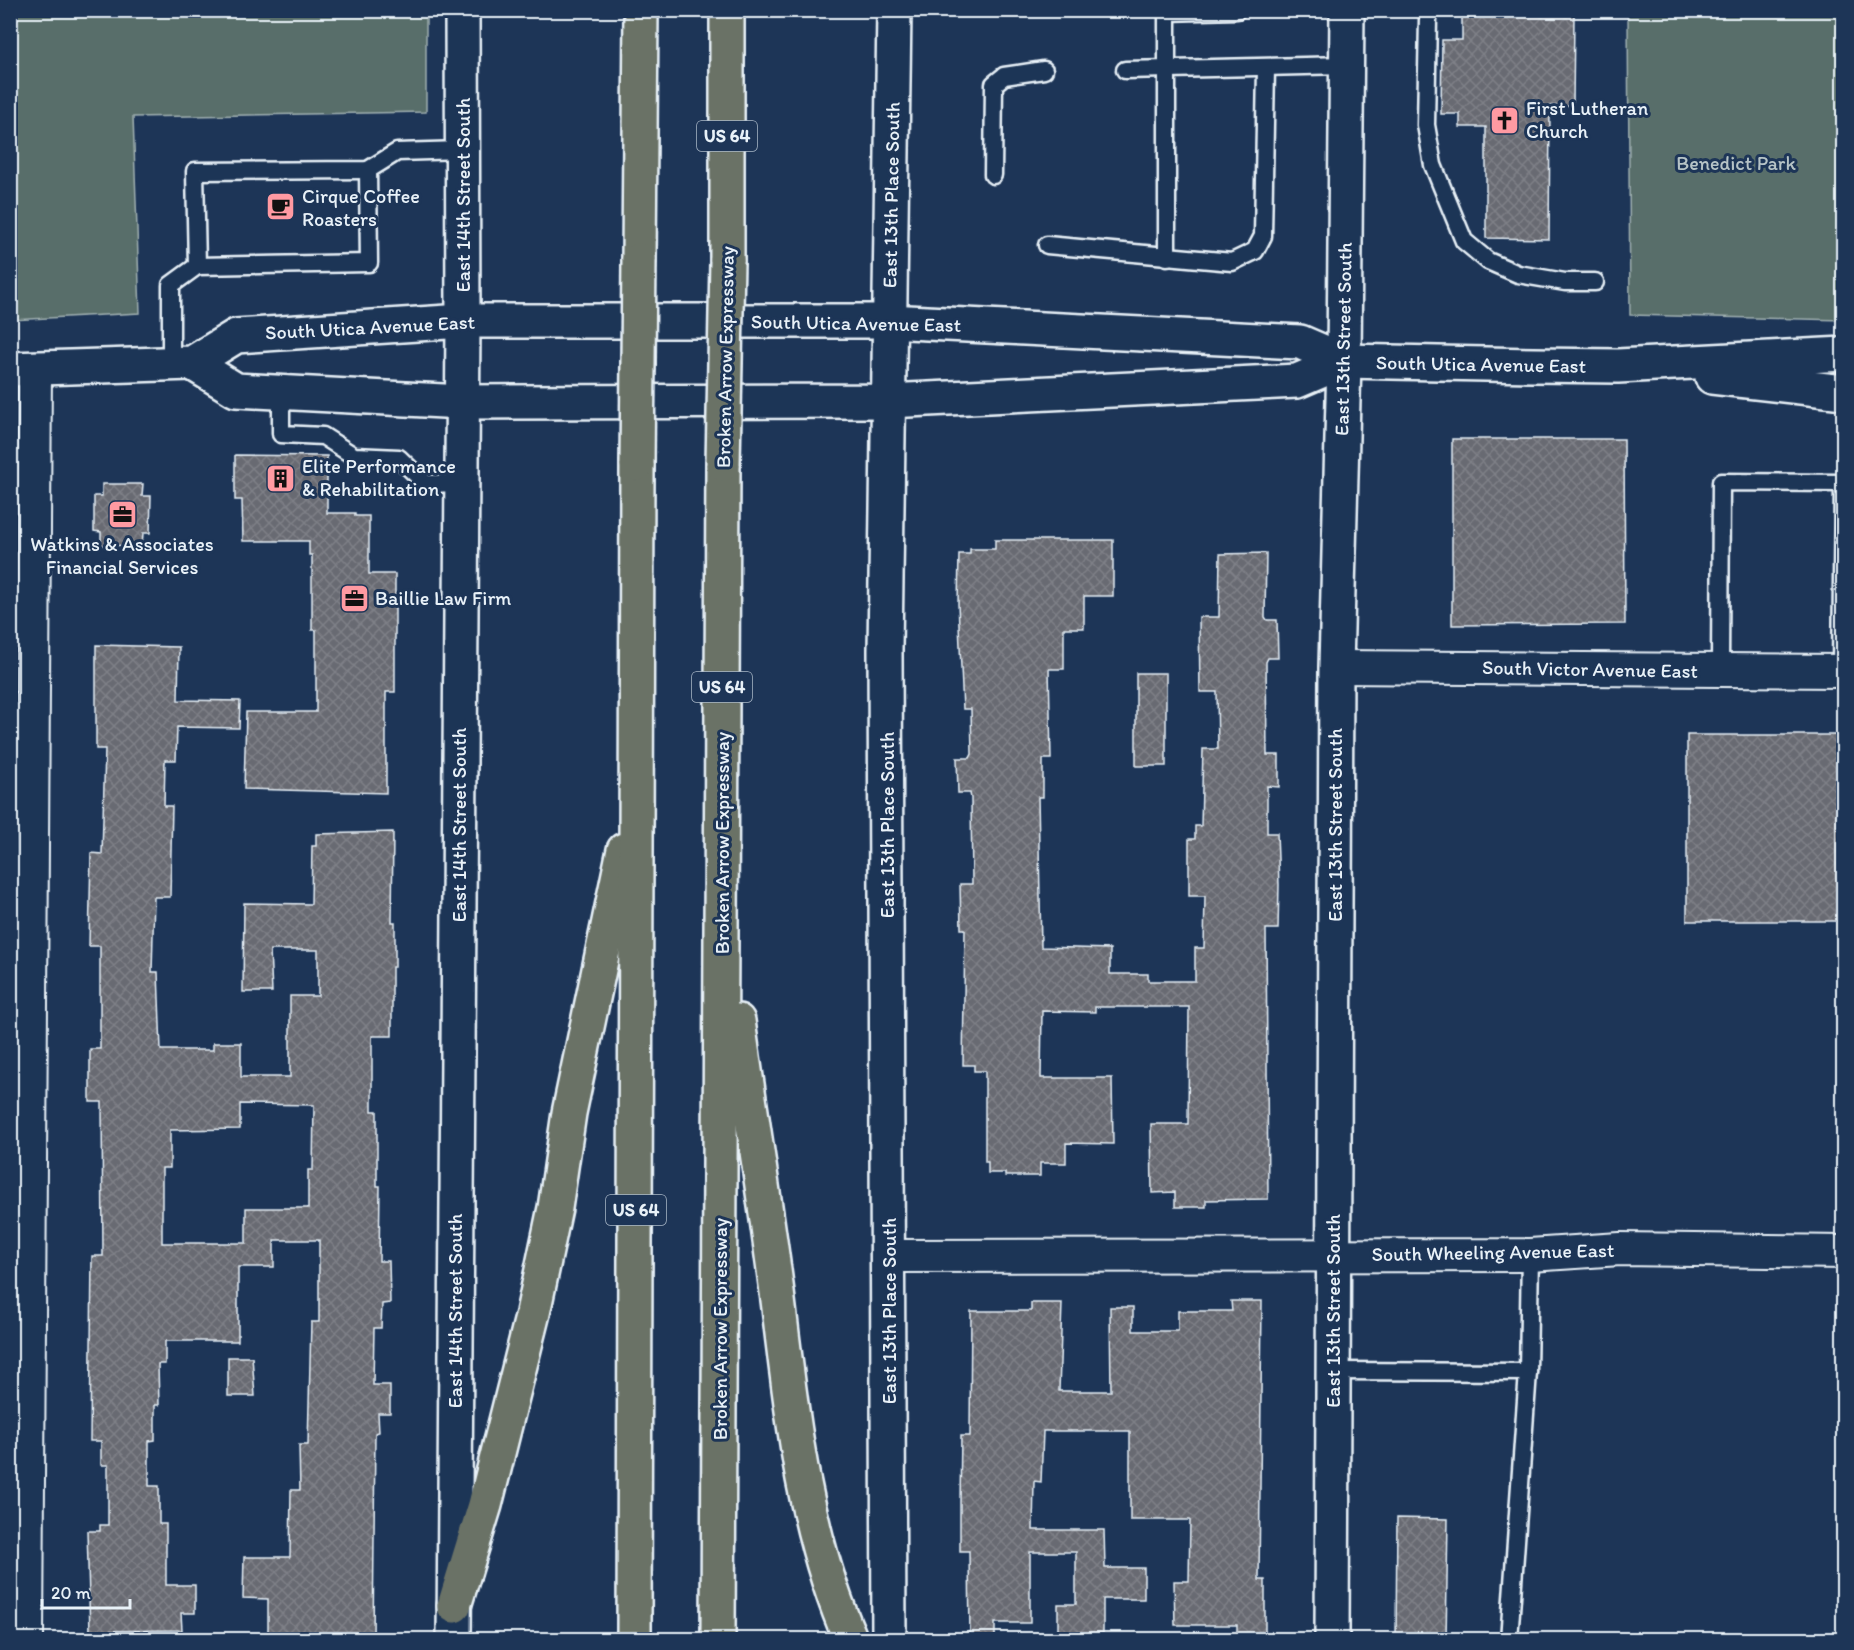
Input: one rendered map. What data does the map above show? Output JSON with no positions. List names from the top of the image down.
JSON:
{
  "streets": {
    "highway": ["US 64", "Broken Arrow Expressway"],
    "street": [
      "East 14th Street South",
      "East 13th Place South",
      "South Utica Avenue East",
      "East 13th Street South",
      "South Victor Avenue East",
      "South Wheeling Avenue East"
    ]
  },
  "crossings": [
    ["East 14th Street South", "South Utica Avenue East"],
    ["East 13th Place South", "South Utica Avenue East"],
    ["East 13th Place South", "South Wheeling Avenue East"],
    ["South Utica Avenue East", "East 13th Street South"],
    ["East 13th Street South", "South Victor Avenue East"],
    ["East 13th Street South", "South Wheeling Avenue East"]
  ],
  "parks": ["Benedict Park"],
  "places": {
    "church": ["First Lutheran Church"],
    "cafe": ["Cirque Coffee Roasters"],
    "building": ["Elite Performance & Rehabilitation"],
    "office": ["Watkins & Associates Financial Services", "Baillie Law Firm"]
  },
  "scale_bar": "20 m"
}
